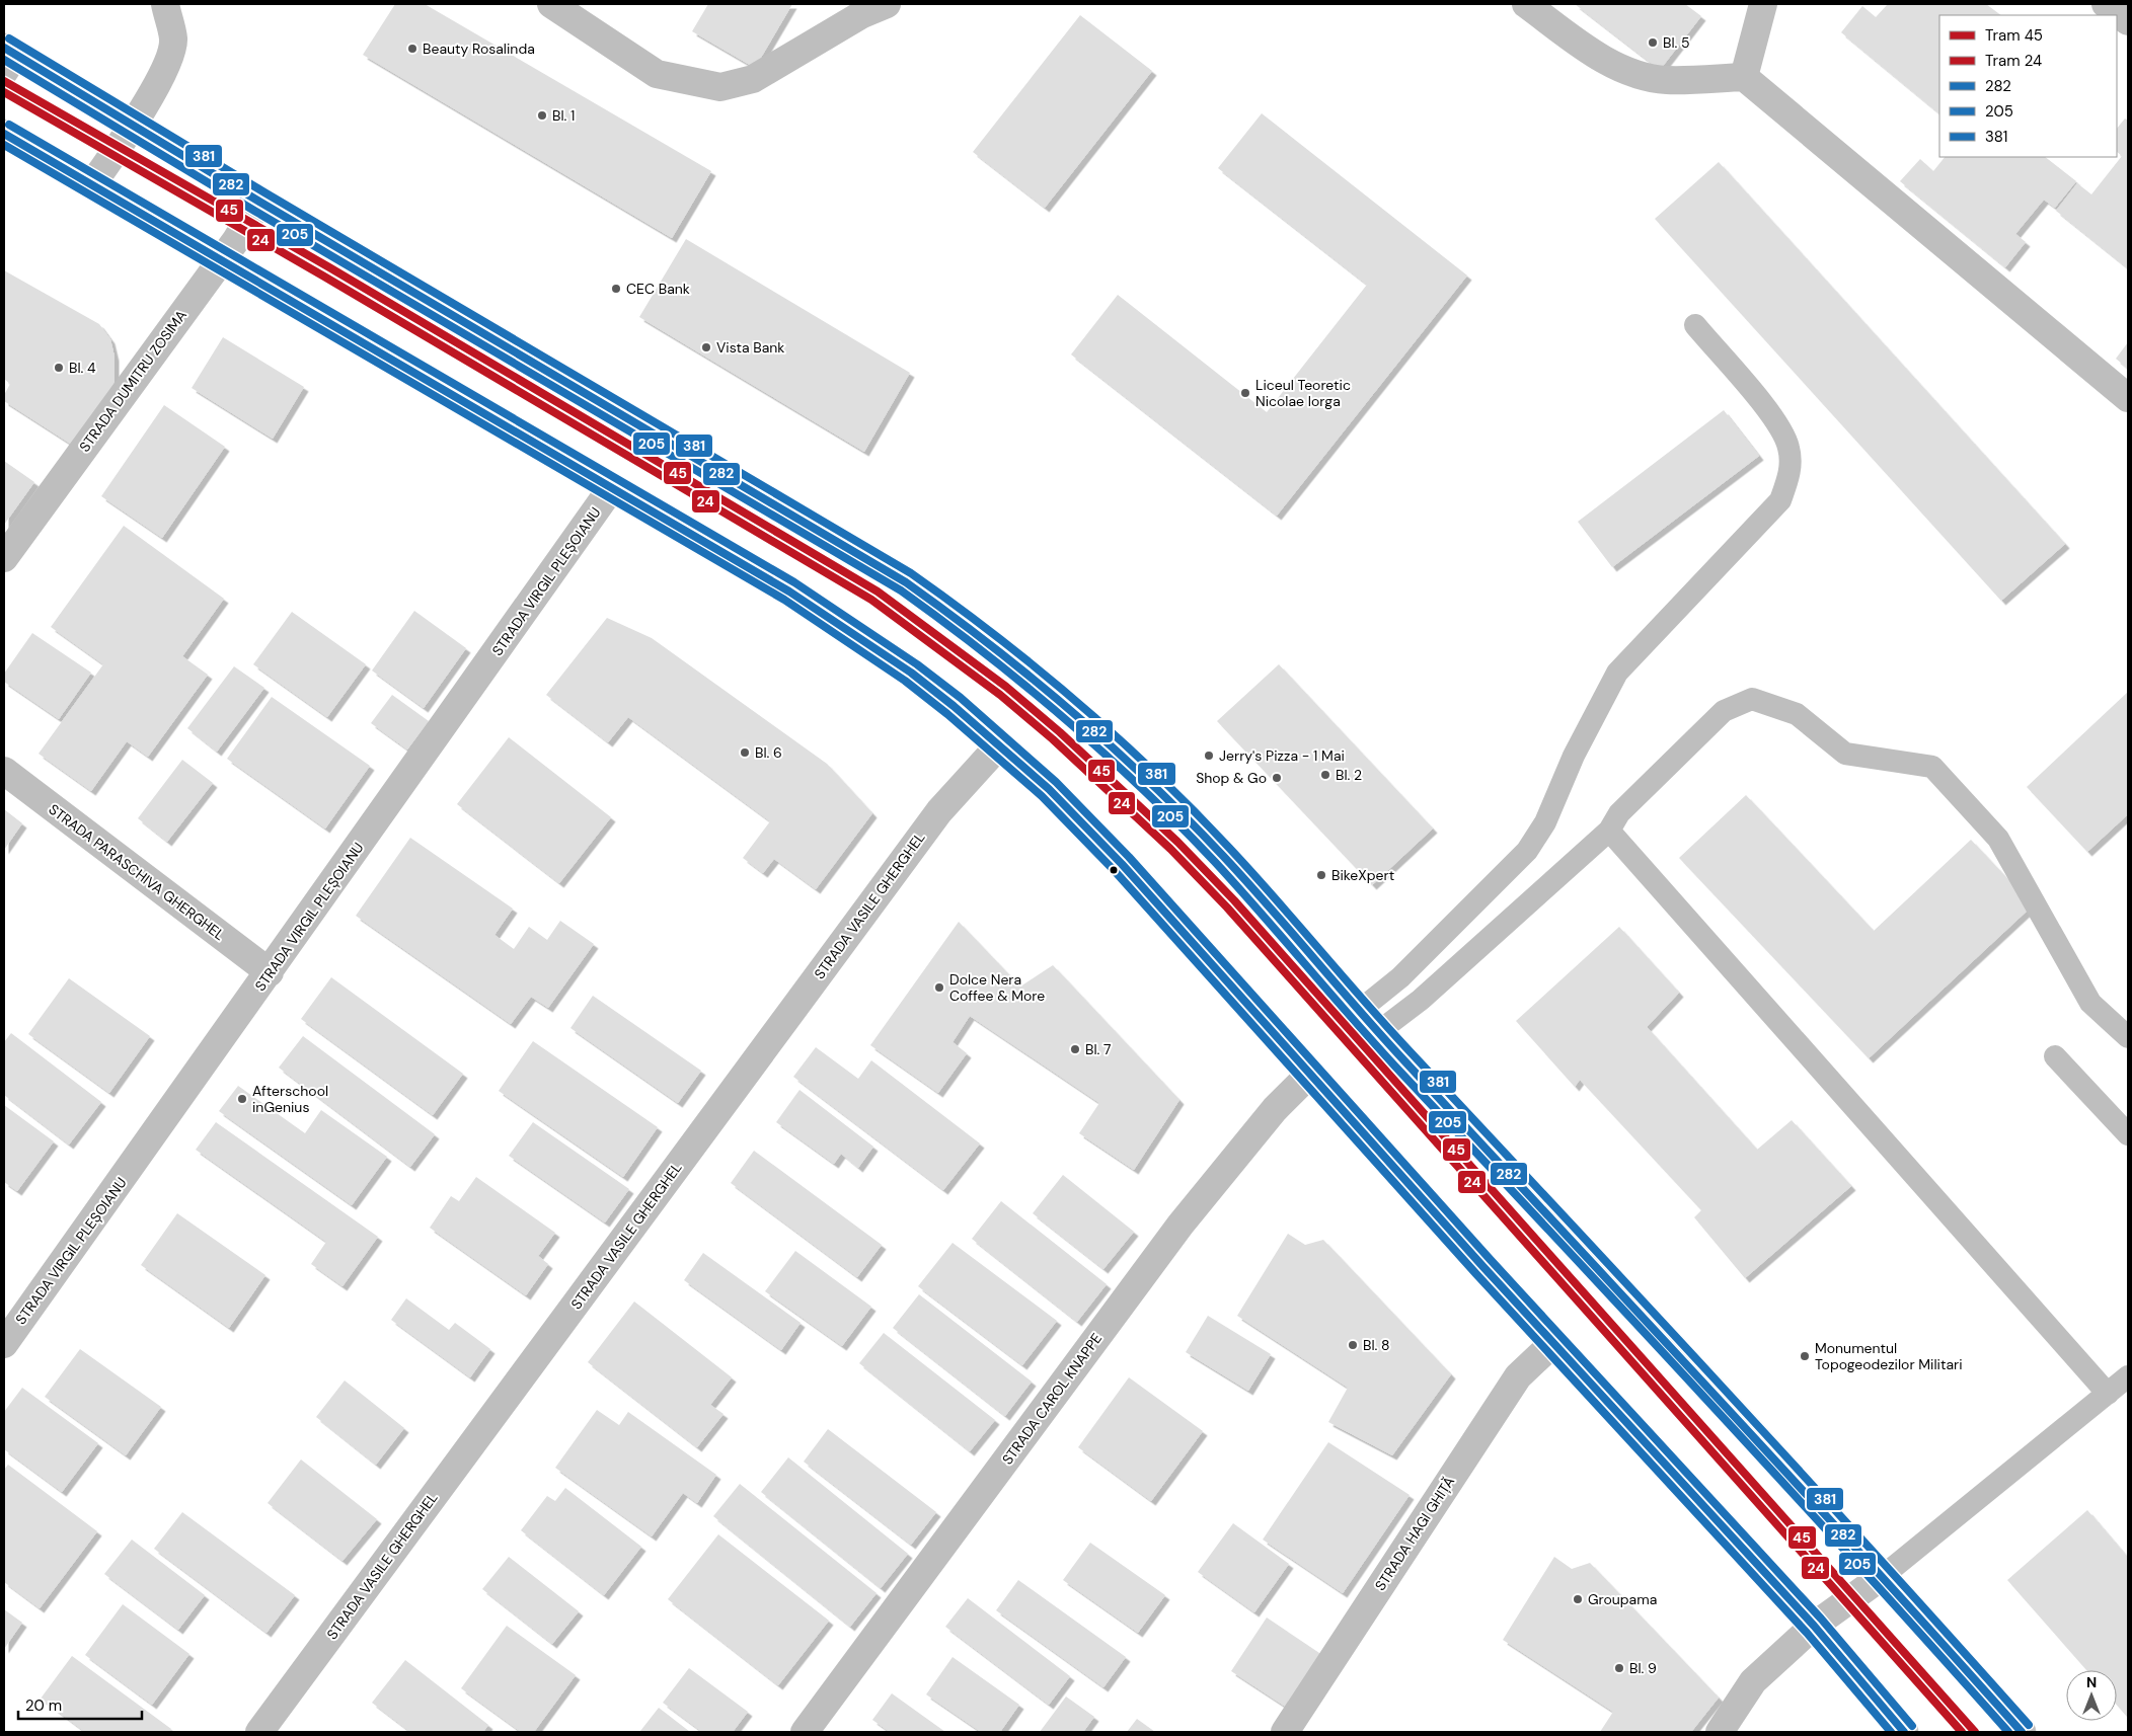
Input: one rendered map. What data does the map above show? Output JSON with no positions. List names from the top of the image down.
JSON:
{
  "streets": {
    "street": [
      "STRADA DUMITRU ZOSIMA",
      "STRADA VIRGIL PLEȘOIANU",
      "STRADA PARASCHIVA GHERGHEL",
      "STRADA VASILE GHERGHEL",
      "STRADA CAROL KNAPPE",
      "STRADA HAGI GHIȚĂ"
    ]
  },
  "crossings": [
    ["STRADA VIRGIL PLEȘOIANU", "STRADA PARASCHIVA GHERGHEL"]
  ],
  "places": [
    "Bl. 5",
    "Beauty Rosalinda",
    "Bl. 1",
    "CEC Bank",
    "Vista Bank",
    "Bl. 4",
    "Liceul Teoretic Nicolae Iorga",
    "Bl. 6",
    "Jerry's Pizza - 1 Mai",
    "Bl. 2",
    "Shop & Go",
    "BikeXpert",
    "Dolce Nera Coffee & More",
    "Bl. 7",
    "Afterschool inGenius",
    "Bl. 8",
    "Monumentul Topogeodezilor Militari",
    "Groupama",
    "Bl. 9"
  ],
  "lines": [
    "transit line 381",
    "transit line 282",
    "transit line 205",
    "tram line 45",
    "tram line 24"
  ],
  "legend": [
    "Tram 45",
    "Tram 24",
    "282",
    "205",
    "381"
  ],
  "scale_bar": "20 m",
  "north": "top"
}
